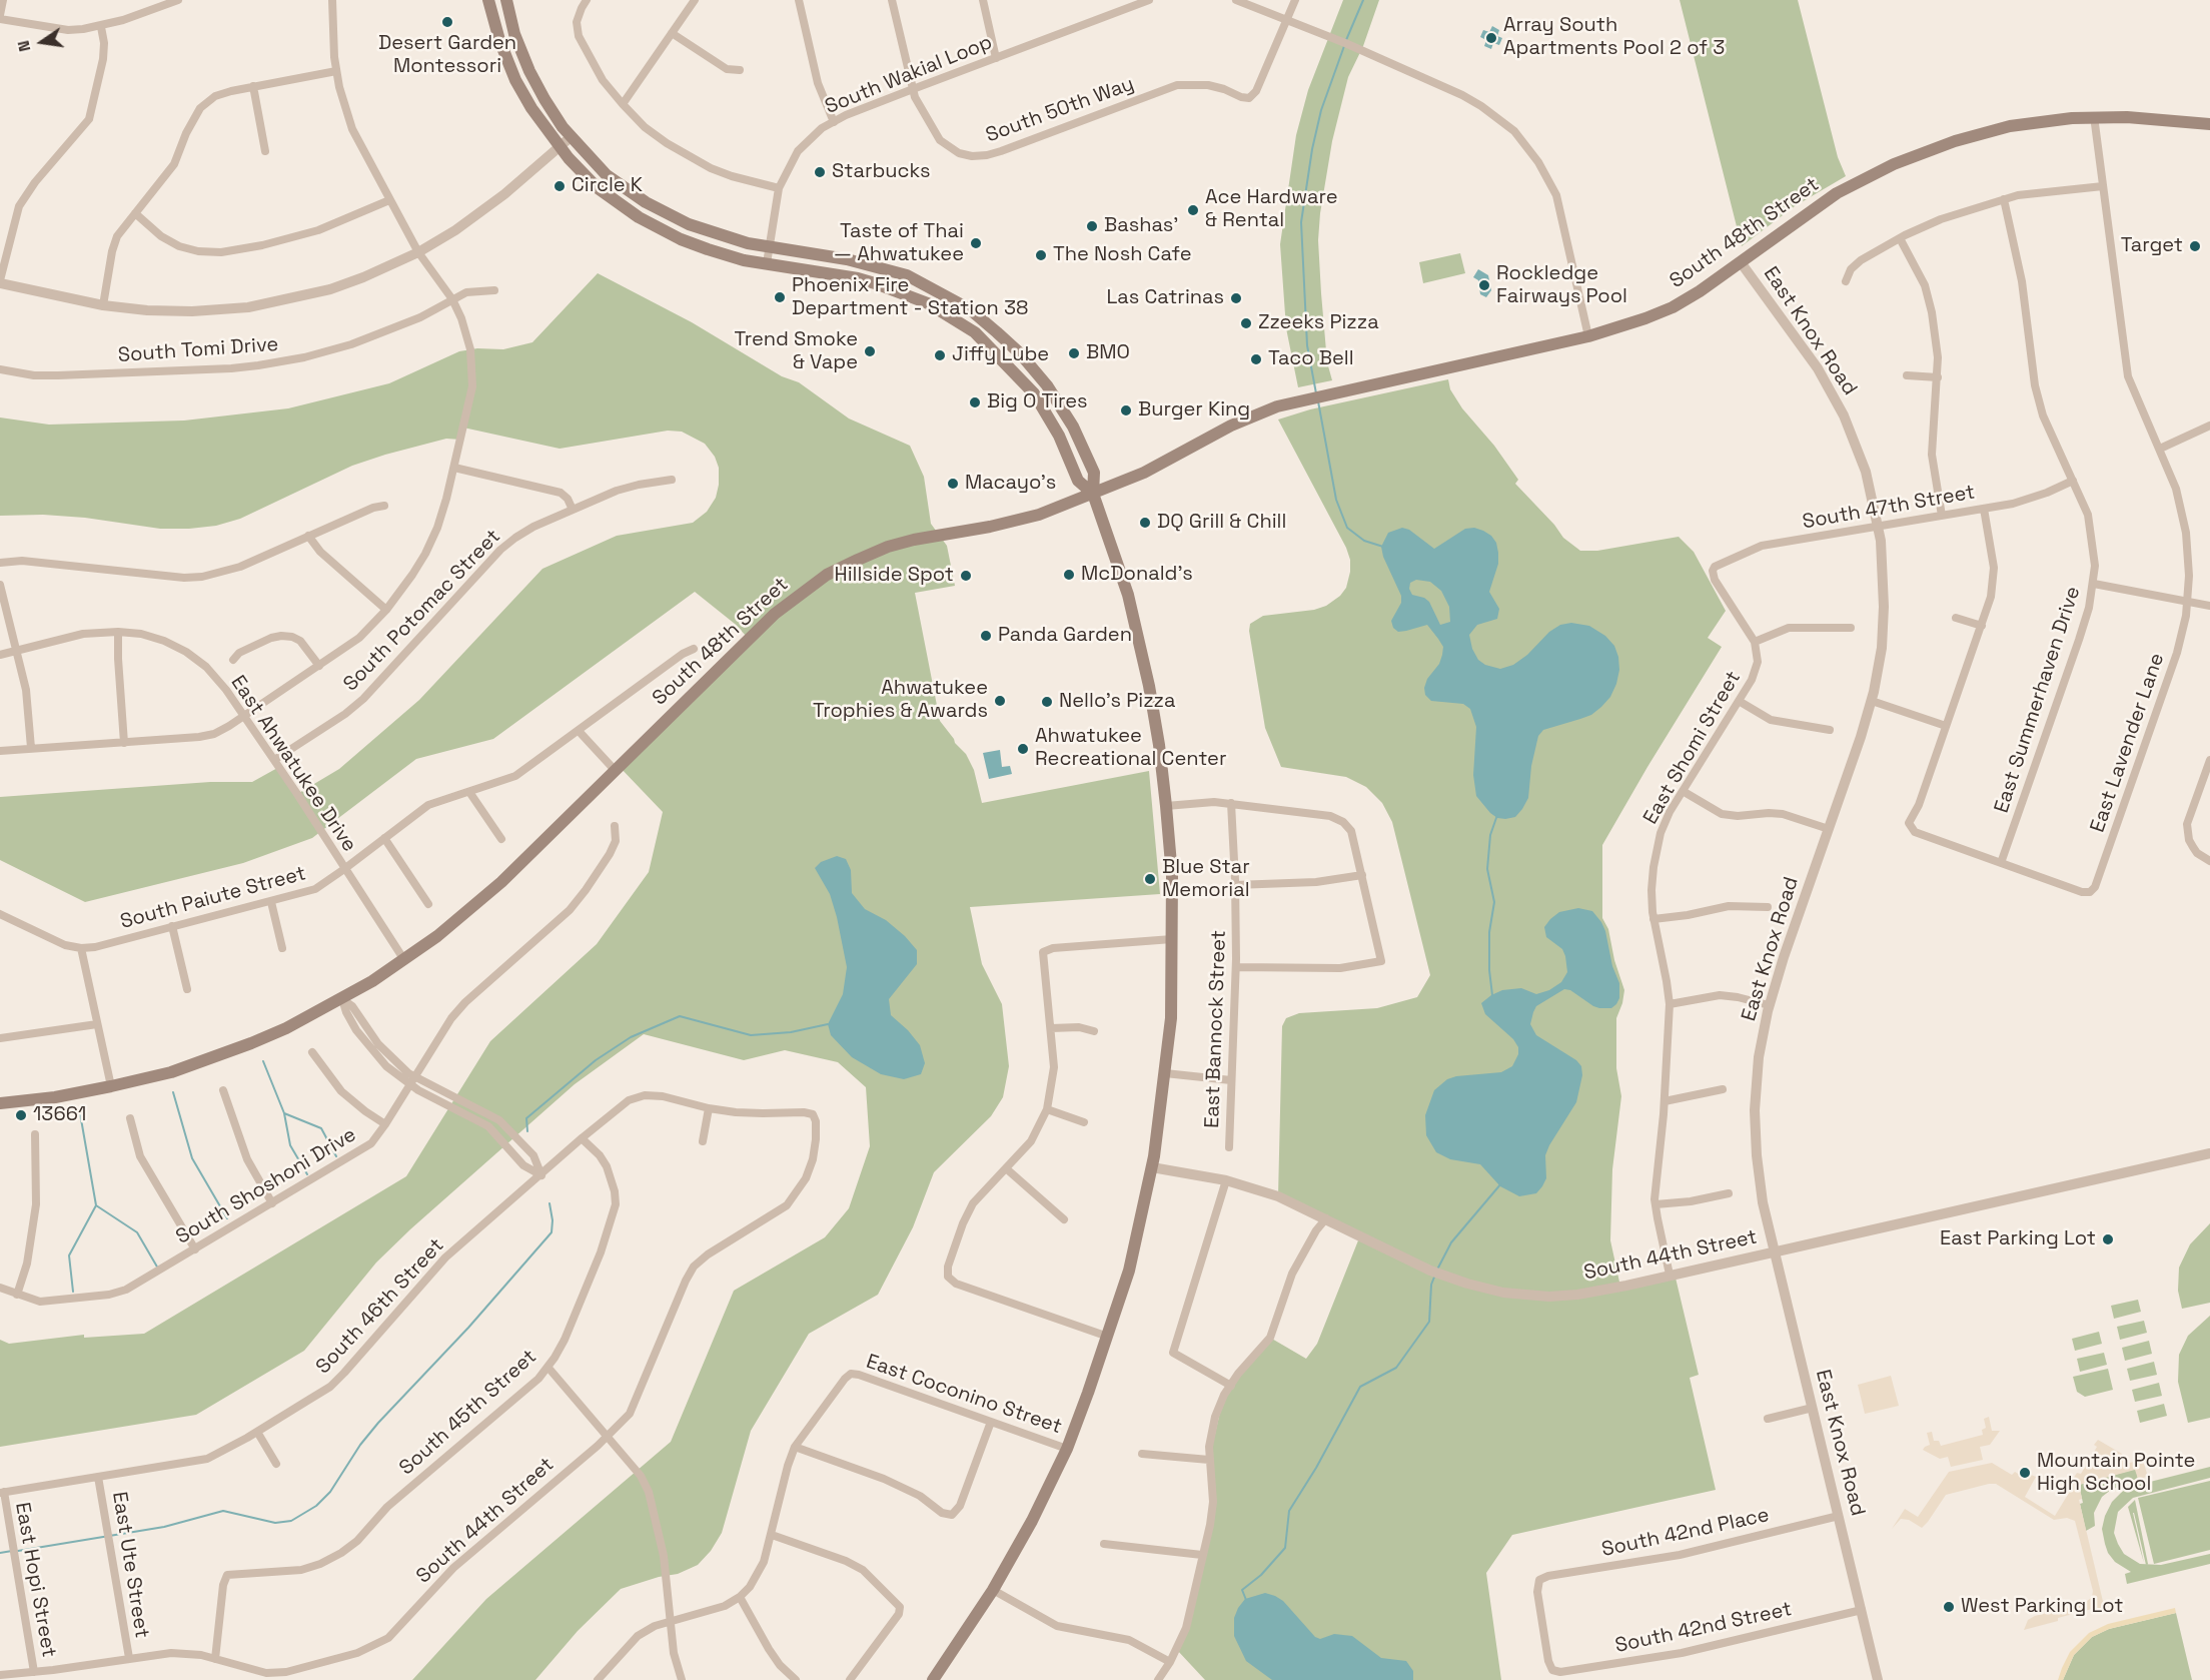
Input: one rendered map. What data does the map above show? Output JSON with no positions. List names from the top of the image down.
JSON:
{
  "streets": {
    "main road": ["South 48th Street"],
    "street": [
      "South Wakial Loop",
      "South 50th Way",
      "East Knox Road",
      "South Tomi Drive",
      "South 47th Street",
      "South Potomac Street",
      "East Summerhaven Drive",
      "East Lavender Lane",
      "East Shomi Street",
      "East Ahwatukee Drive",
      "South Paiute Street",
      "East Bannock Street",
      "South Shoshoni Drive",
      "South 44th Street",
      "South 46th Street",
      "East Coconino Street",
      "South 45th Street",
      "South 42nd Place",
      "East Ute Street",
      "East Hopi Street",
      "South 42nd Street"
    ]
  },
  "crossings": [
    ["South Wakial Loop", "South 50th Way"],
    ["South 48th Street", "East Knox Road"],
    ["South 48th Street", "East Lavender Lane"],
    ["South 48th Street", "East Ahwatukee Drive"],
    ["East Knox Road", "South 47th Street"],
    ["East Knox Road", "South 44th Street"],
    ["East Knox Road", "South 42nd Place"],
    ["East Knox Road", "South 42nd Street"],
    ["South 47th Street", "East Summerhaven Drive"],
    ["South 47th Street", "East Shomi Street"],
    ["South Potomac Street", "East Ahwatukee Drive"],
    ["East Summerhaven Drive", "East Lavender Lane"],
    ["East Shomi Street", "South 44th Street"],
    ["East Ahwatukee Drive", "South Paiute Street"],
    ["South 44th Street", "South 46th Street"],
    ["South 44th Street", "South 45th Street"],
    ["South 44th Street", "East Ute Street"],
    ["South 44th Street", "East Hopi Street"],
    ["South 46th Street", "South 45th Street"],
    ["South 46th Street", "East Ute Street"],
    ["South 46th Street", "East Hopi Street"],
    ["South 42nd Place", "South 42nd Street"]
  ],
  "places": [
    "Desert Garden Montessori",
    "Array South Apartments Pool 2 of 3",
    "Starbucks",
    "Circle K",
    "Ace Hardware & Rental",
    "Bashas'",
    "Taste of Thai — Ahwatukee",
    "Target",
    "The Nosh Cafe",
    "Rockledge Fairways Pool",
    "Phoenix Fire Department - Station 38",
    "Las Catrinas",
    "Zzeeks Pizza",
    "Trend Smoke & Vape",
    "BMO",
    "Jiffy Lube",
    "Taco Bell",
    "Big O Tires",
    "Burger King",
    "Macayo's",
    "DQ Grill & Chill",
    "McDonald's",
    "Hillside Spot",
    "Panda Garden",
    "Ahwatukee Trophies & Awards",
    "Nello's Pizza",
    "Ahwatukee Recreational Center",
    "Blue Star Memorial",
    "13661",
    "East Parking Lot",
    "Mountain Pointe High School",
    "West Parking Lot"
  ],
  "north": "left"
}
